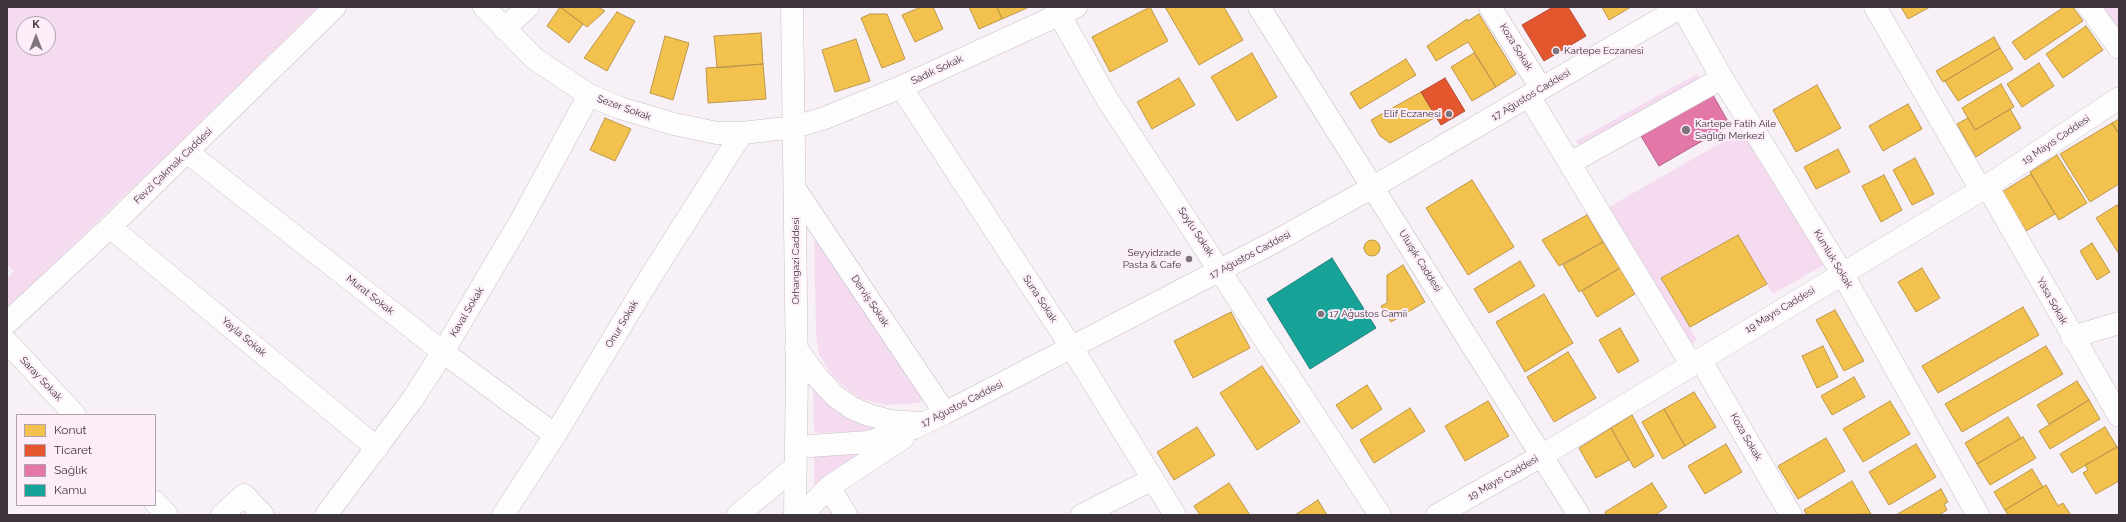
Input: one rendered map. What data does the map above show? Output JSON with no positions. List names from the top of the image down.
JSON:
{
  "streets": {
    "street": [
      "Koza Sokak",
      "Sadık Sokak",
      "17 Ağustos Caddesi",
      "Sezer Sokak",
      "19 Mayıs Caddesi",
      "Fevzi Çakmak Caddesi",
      "Soylu Sokak",
      "Kumluk Sokak",
      "Orhangazi Caddesi",
      "Uluışık Caddesi",
      "Murat Sokak",
      "Suna Sokak",
      "Derviş Sokak",
      "Yasa Sokak",
      "Kaval Sokak",
      "Onur Sokak",
      "Yayla Sokak",
      "Saray Sokak"
    ]
  },
  "crossings": [
    ["Koza Sokak", "17 Ağustos Caddesi"],
    ["Koza Sokak", "19 Mayıs Caddesi"],
    ["Sadık Sokak", "Sezer Sokak"],
    ["Sadık Sokak", "Soylu Sokak"],
    ["Sadık Sokak", "Orhangazi Caddesi"],
    ["Sadık Sokak", "Suna Sokak"],
    ["17 Ağustos Caddesi", "Soylu Sokak"],
    ["17 Ağustos Caddesi", "Kumluk Sokak"],
    ["17 Ağustos Caddesi", "Orhangazi Caddesi"],
    ["17 Ağustos Caddesi", "Uluışık Caddesi"],
    ["17 Ağustos Caddesi", "Suna Sokak"],
    ["17 Ağustos Caddesi", "Derviş Sokak"],
    ["Sezer Sokak", "Orhangazi Caddesi"],
    ["Sezer Sokak", "Kaval Sokak"],
    ["Sezer Sokak", "Onur Sokak"],
    ["19 Mayıs Caddesi", "Kumluk Sokak"],
    ["19 Mayıs Caddesi", "Uluışık Caddesi"],
    ["19 Mayıs Caddesi", "Yasa Sokak"],
    ["Fevzi Çakmak Caddesi", "Murat Sokak"],
    ["Fevzi Çakmak Caddesi", "Yayla Sokak"],
    ["Orhangazi Caddesi", "Derviş Sokak"],
    ["Murat Sokak", "Kaval Sokak"],
    ["Murat Sokak", "Onur Sokak"],
    ["Kaval Sokak", "Yayla Sokak"]
  ],
  "places": [
    "Kartepe Eczanesi",
    "Elif Eczanesi",
    "Kartepe Fatih Aile Sağlığı Merkezi",
    "Seyyidzade Pasta & Cafe",
    "17 Ağustos Camii"
  ],
  "legend": [
    "Konut",
    "Ticaret",
    "Sağlık",
    "Kamu"
  ],
  "north": "top"
}
